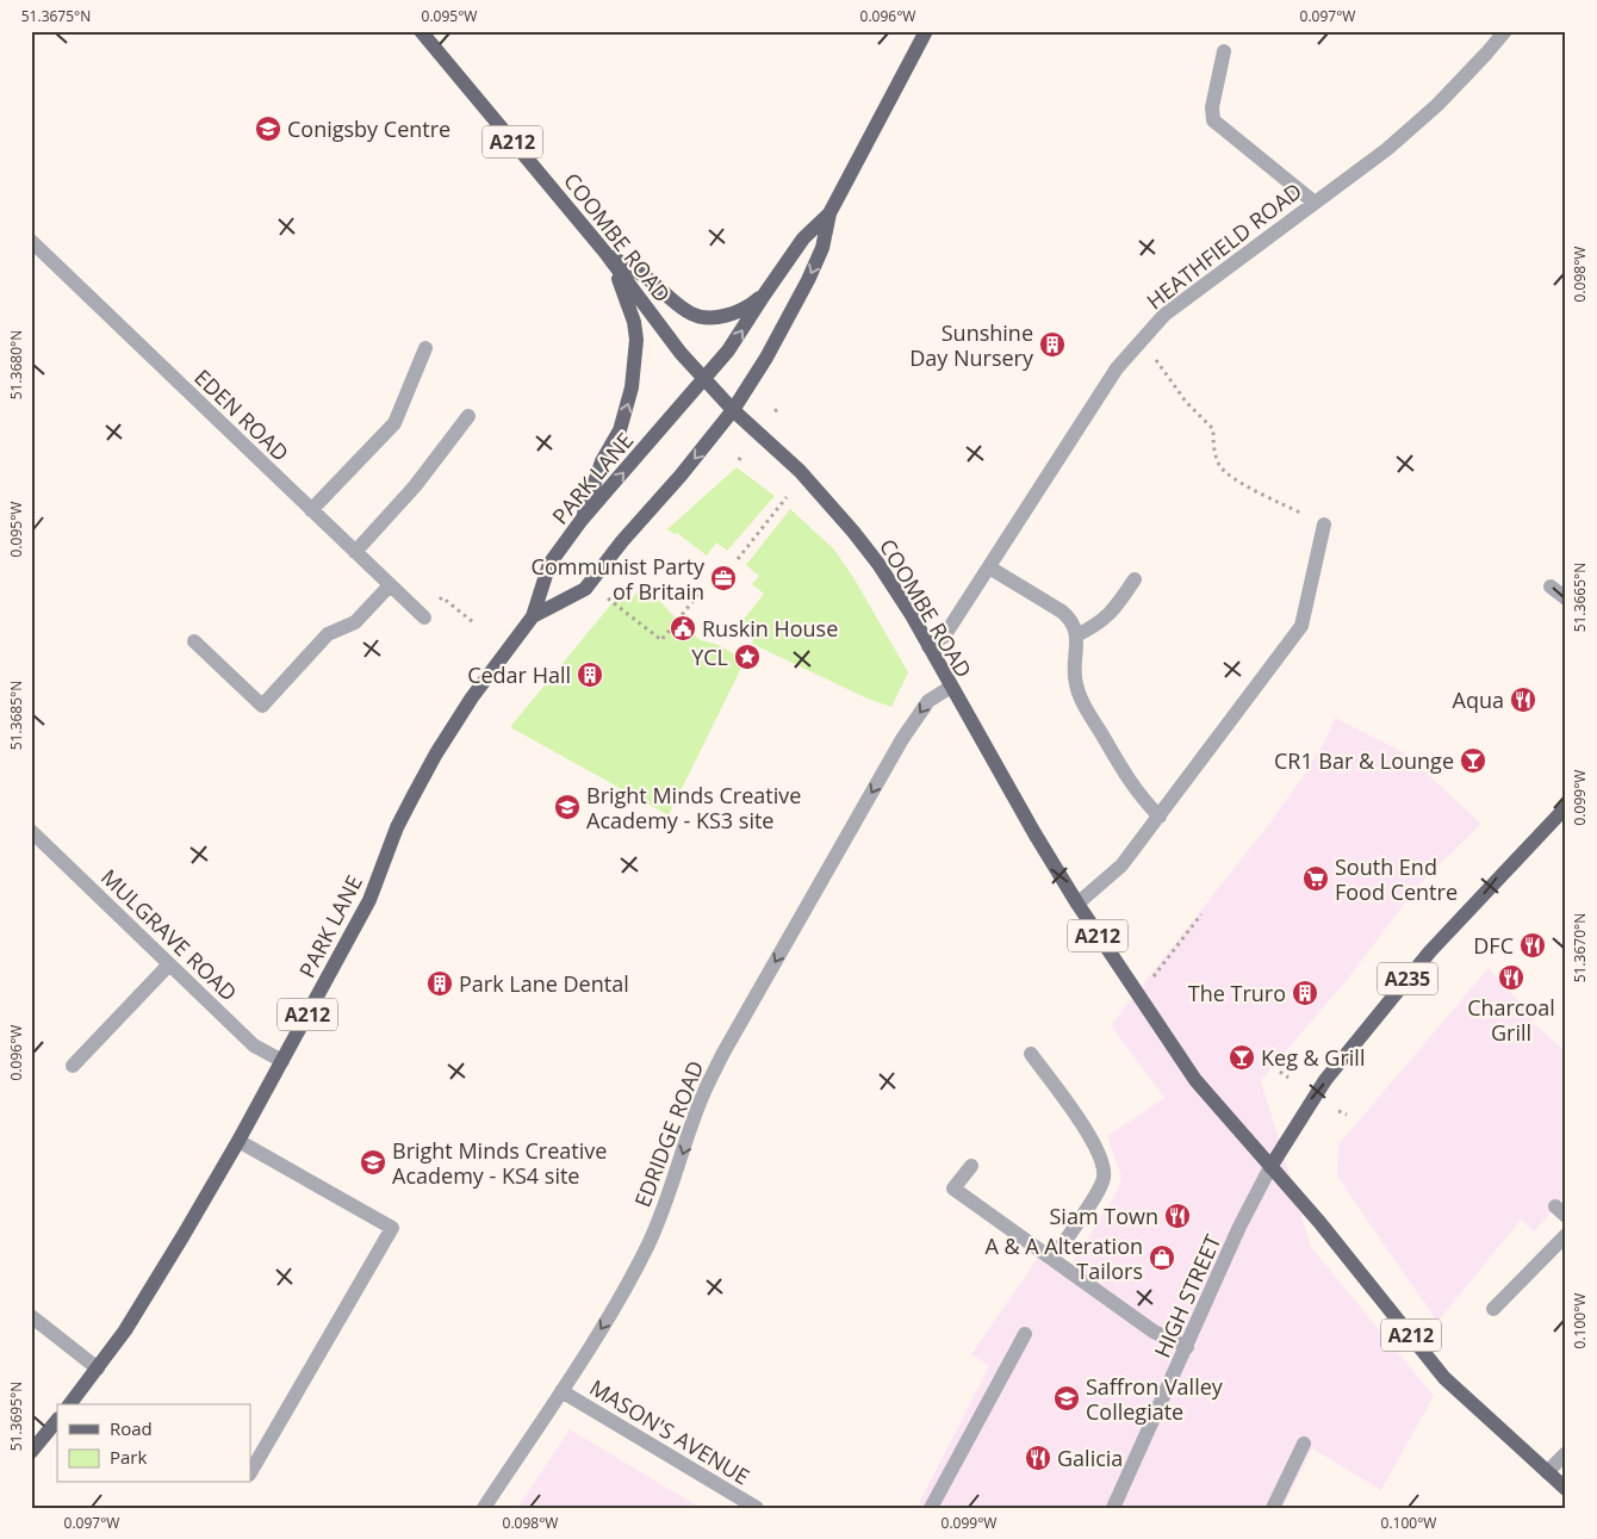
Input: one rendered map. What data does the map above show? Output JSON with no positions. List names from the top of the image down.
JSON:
{
  "streets": {
    "main road": [
      "A212",
      "COOMBE ROAD",
      "PARK LANE",
      "A235"
    ],
    "street": [
      "HEATHFIELD ROAD",
      "EDEN ROAD",
      "MULGRAVE ROAD",
      "EDRIDGE ROAD",
      "HIGH STREET",
      "MASON'S AVENUE"
    ]
  },
  "crossings": [
    ["A212", "COOMBE ROAD"],
    ["A212", "A235"],
    ["A212", "HIGH STREET"],
    ["COOMBE ROAD", "HEATHFIELD ROAD"],
    ["COOMBE ROAD", "PARK LANE"],
    ["COOMBE ROAD", "A235"],
    ["COOMBE ROAD", "EDRIDGE ROAD"],
    ["COOMBE ROAD", "HIGH STREET"],
    ["PARK LANE", "MULGRAVE ROAD"],
    ["A235", "HIGH STREET"],
    ["EDRIDGE ROAD", "MASON'S AVENUE"]
  ],
  "one_way": ["EDRIDGE ROAD"],
  "places": {
    "school or university": [
      "Conigsby Centre",
      "Bright Minds Creative Academy - KS3 site",
      "Bright Minds Creative Academy - KS4 site",
      "Saffron Valley Collegiate"
    ],
    "building": [
      "Sunshine Day Nursery",
      "Cedar Hall",
      "Park Lane Dental",
      "The Truro"
    ],
    "office": ["Communist Party of Britain"],
    "public building": ["Ruskin House"],
    "place": ["YCL"],
    "restaurant": [
      "Aqua",
      "DFC",
      "Charcoal Grill",
      "Siam Town",
      "Galicia"
    ],
    "bar": ["CR1 Bar & Lounge", "Keg & Grill"],
    "supermarket": ["South End Food Centre"],
    "shop": ["A & A Alteration Tailors"]
  },
  "legend": ["Road", "Park"],
  "coordinates": [
    "51.3675°N",
    "0.095°W",
    "0.096°W",
    "0.097°W",
    "0.098°W",
    "51.3680°N",
    "51.3665°N",
    "51.3685°N",
    "0.099°W",
    "51.3670°N",
    "0.100°W",
    "51.3695°N"
  ]
}
